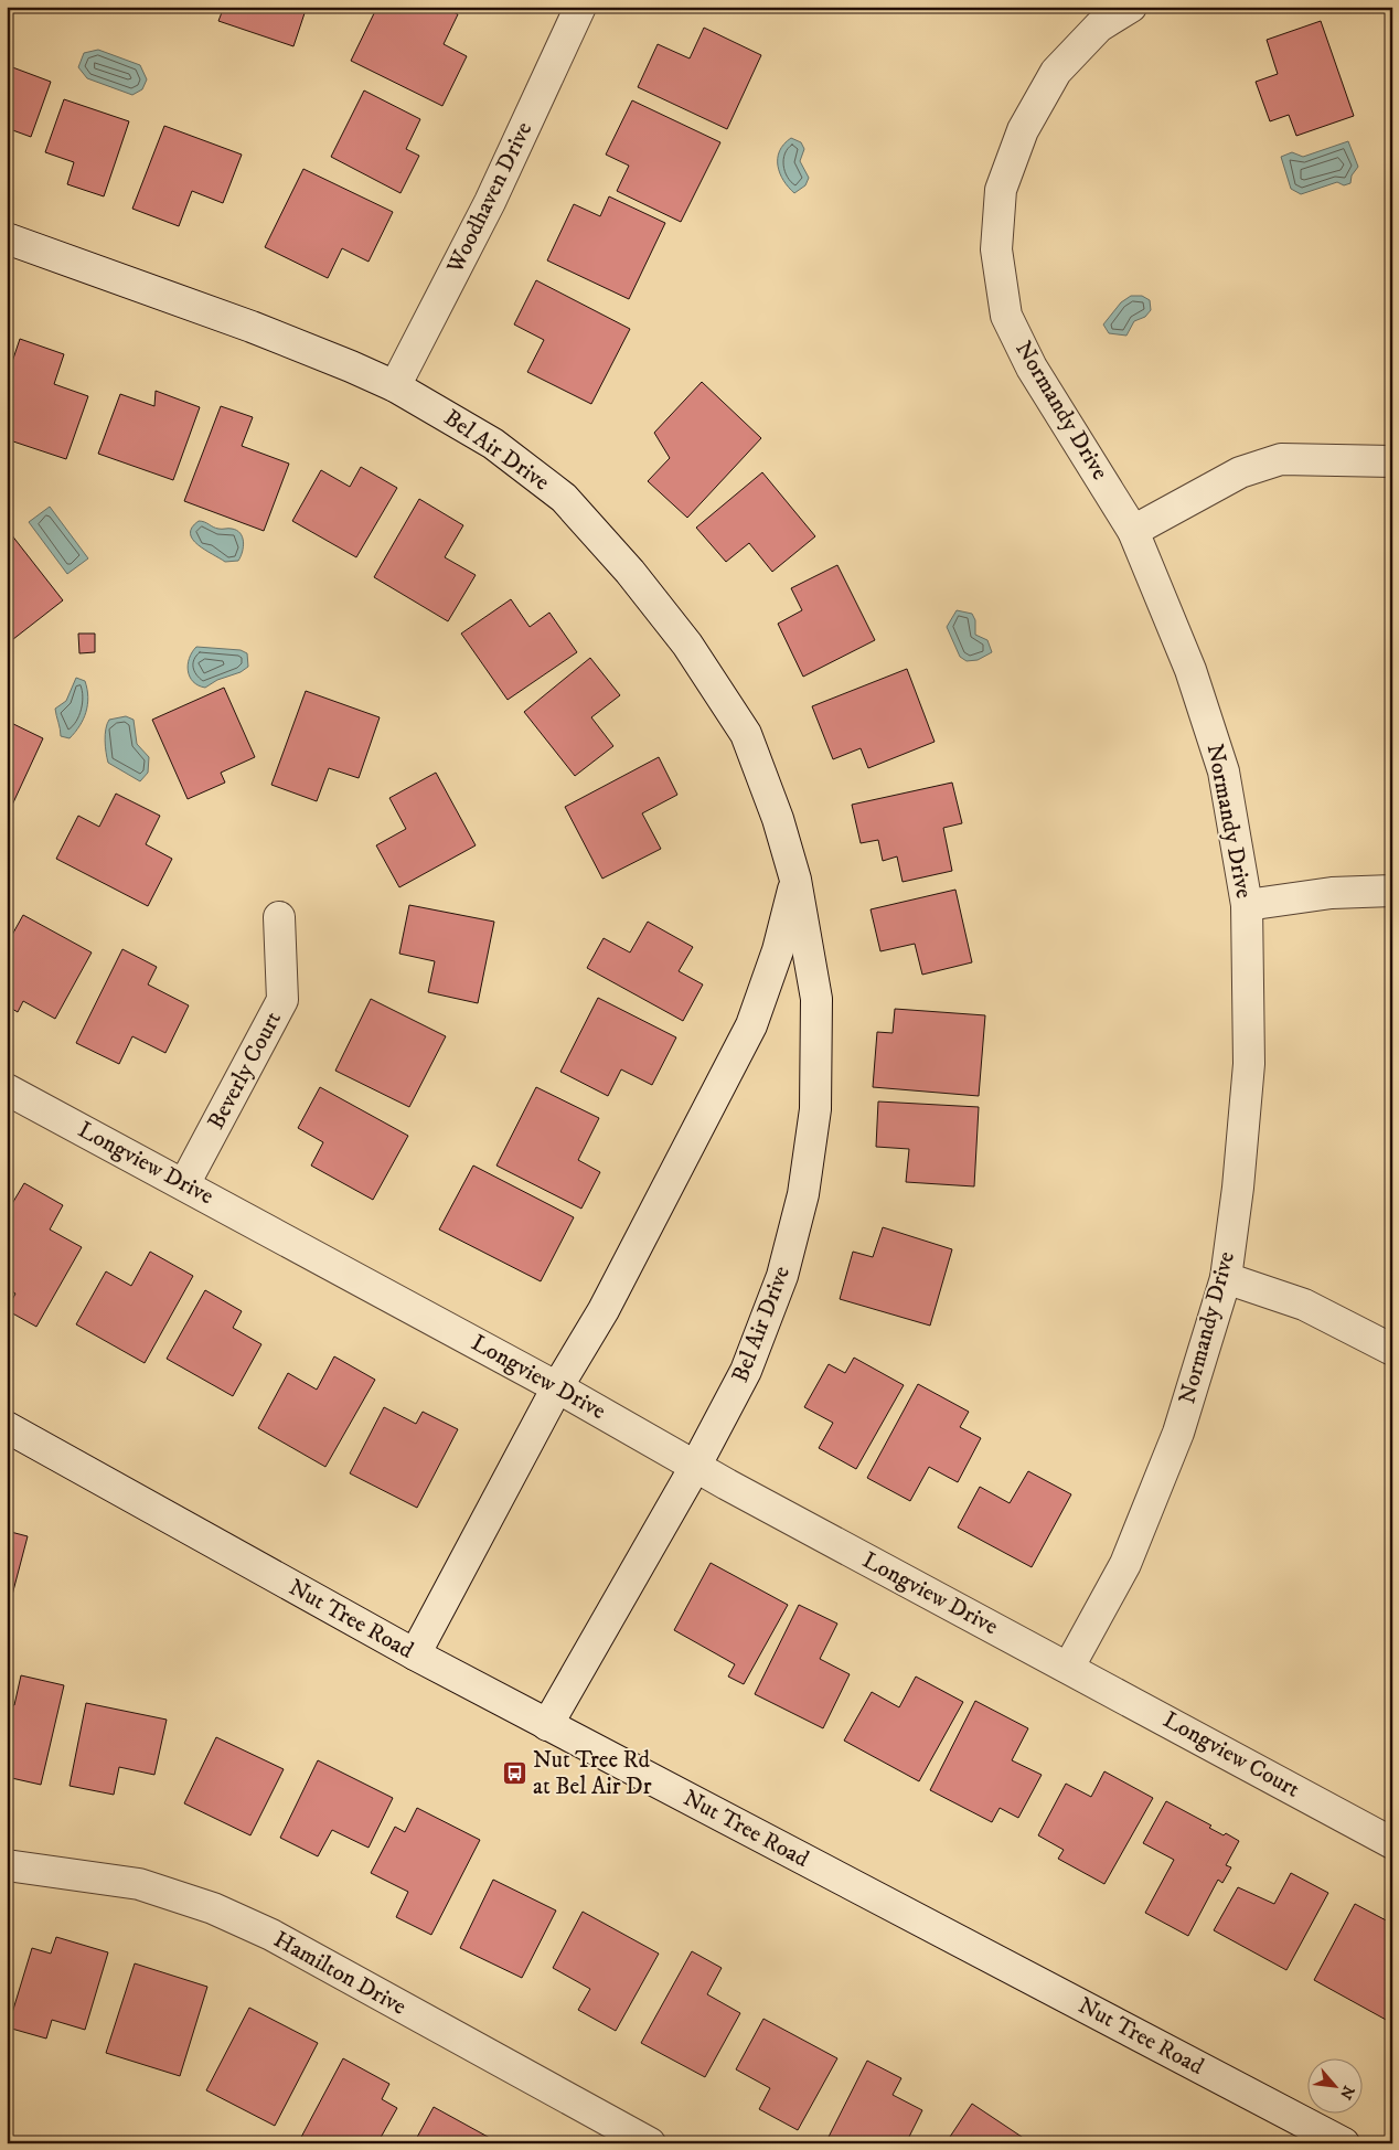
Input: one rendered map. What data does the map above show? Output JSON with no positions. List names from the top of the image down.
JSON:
{
  "streets": {
    "street": [
      "Woodhaven Drive",
      "Normandy Drive",
      "Bel Air Drive",
      "Beverly Court",
      "Longview Drive",
      "Nut Tree Road",
      "Longview Court",
      "Hamilton Drive"
    ]
  },
  "crossings": [
    ["Woodhaven Drive", "Bel Air Drive"],
    ["Normandy Drive", "Longview Drive"],
    ["Normandy Drive", "Longview Court"],
    ["Bel Air Drive", "Longview Drive"],
    ["Bel Air Drive", "Nut Tree Road"],
    ["Beverly Court", "Longview Drive"],
    ["Longview Drive", "Longview Court"]
  ],
  "places": {
    "bus stop": ["Nut Tree Rd at Bel Air Dr"]
  },
  "north": "bottom right"
}
